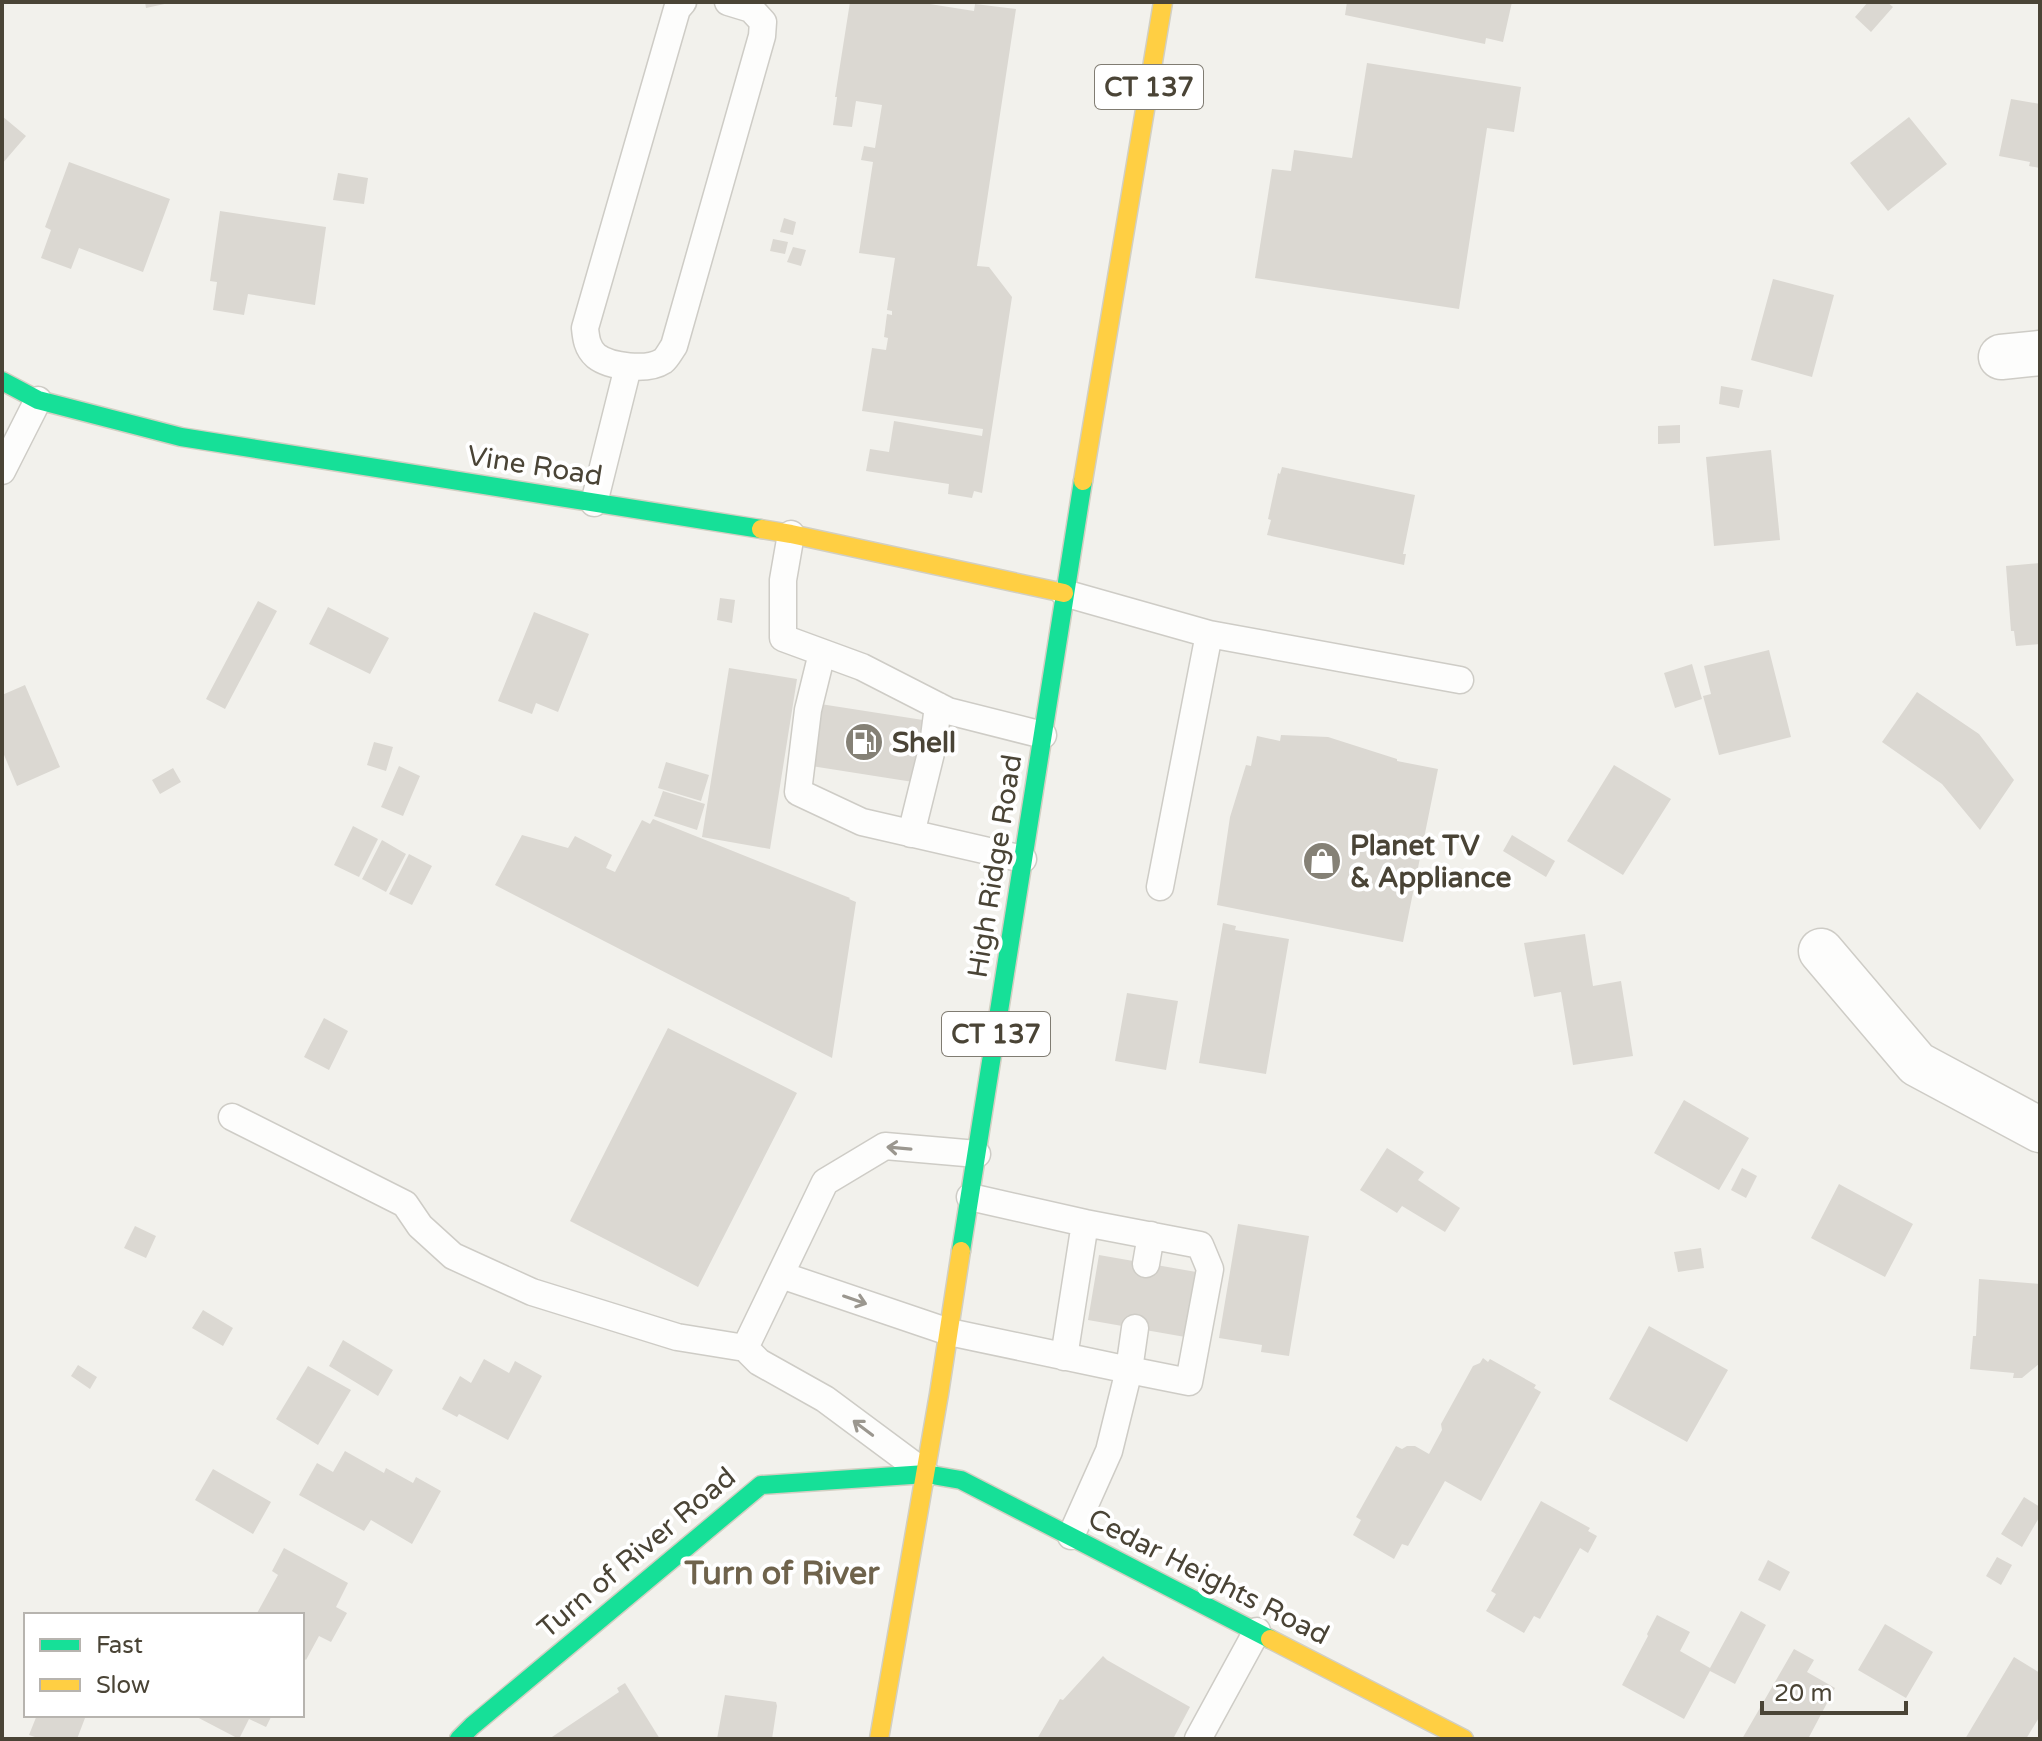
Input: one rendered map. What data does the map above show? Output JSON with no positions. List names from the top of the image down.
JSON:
{
  "streets": {
    "street": [
      "CT 137",
      "Vine Road",
      "High Ridge Road",
      "Turn of River Road",
      "Cedar Heights Road"
    ]
  },
  "crossings": [
    ["Vine Road", "High Ridge Road"],
    ["High Ridge Road", "Turn of River Road"],
    ["High Ridge Road", "Cedar Heights Road"],
    ["Turn of River Road", "Cedar Heights Road"]
  ],
  "districts": ["Turn of River"],
  "places": {
    "fuel station": ["Shell"],
    "shop": ["Planet TV & Appliance"]
  },
  "legend": ["Fast", "Slow"],
  "scale_bar": "20 m"
}
